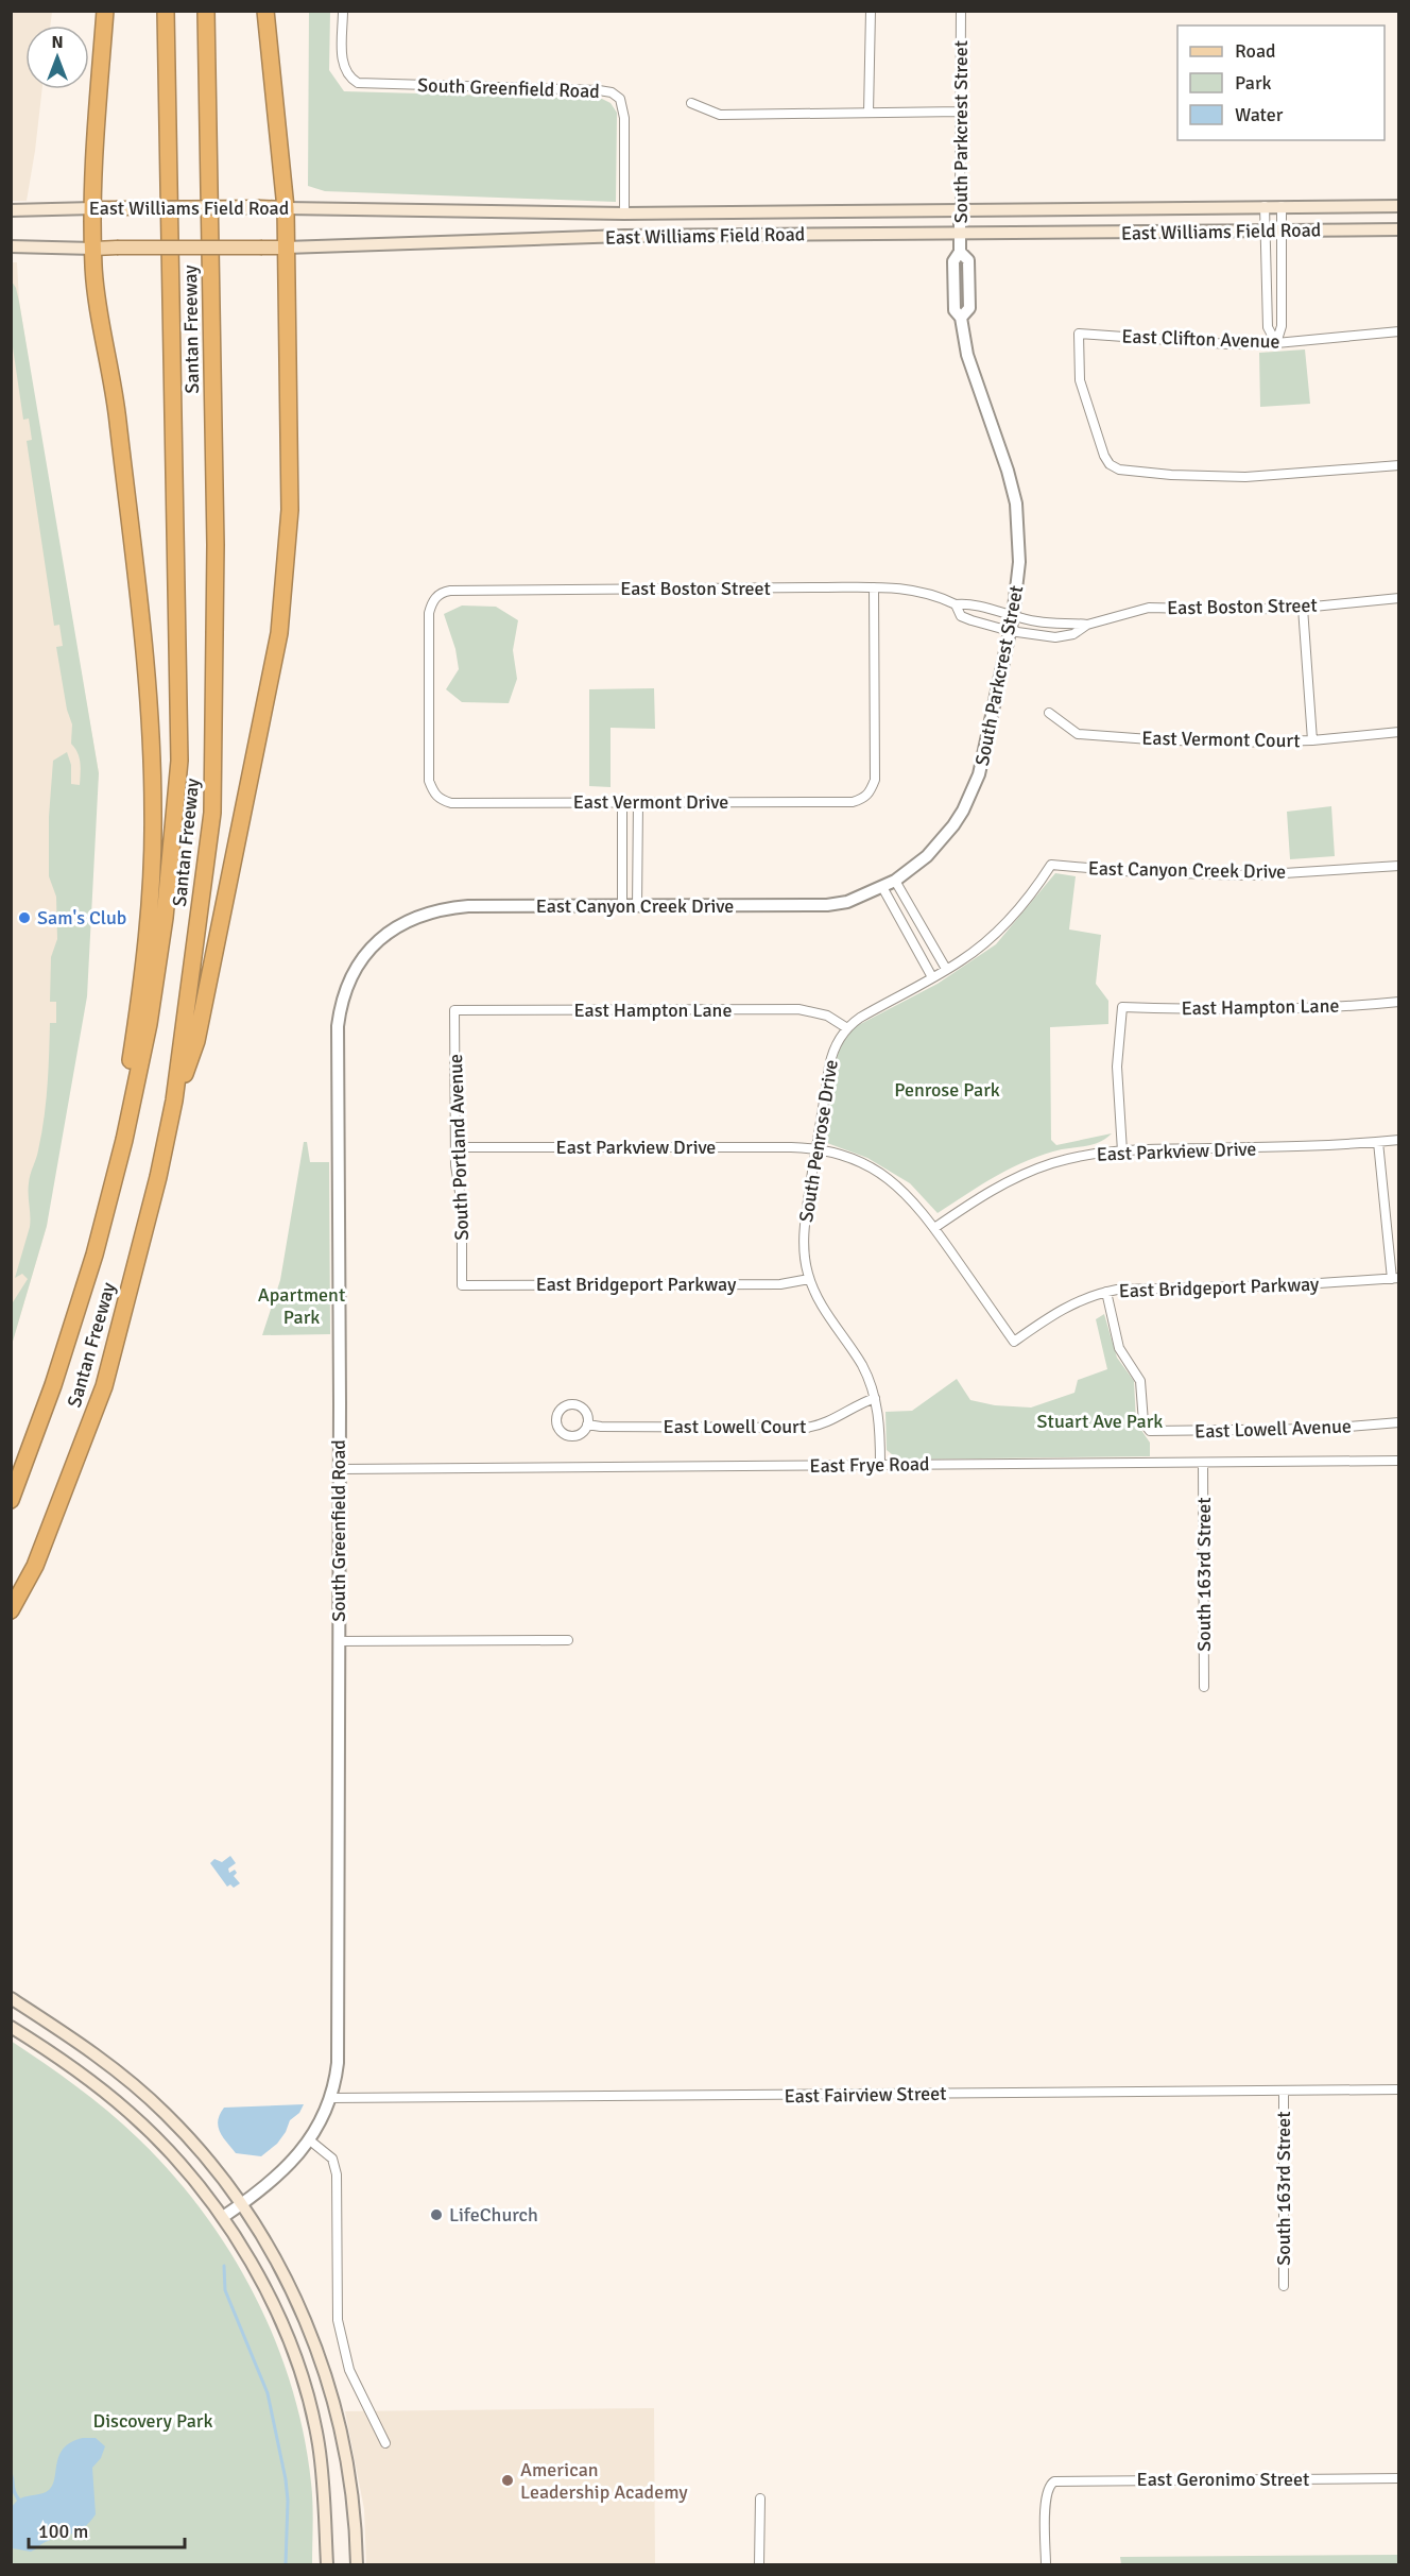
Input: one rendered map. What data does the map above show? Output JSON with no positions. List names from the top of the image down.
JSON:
{
  "streets": {
    "highway": ["Santan Freeway"],
    "main road": ["East Williams Field Road"],
    "street": [
      "South Greenfield Road",
      "South Parkcrest Street",
      "East Clifton Avenue",
      "East Boston Street",
      "East Vermont Court",
      "East Vermont Drive",
      "East Canyon Creek Drive",
      "East Hampton Lane",
      "South Penrose Drive",
      "South Portland Avenue",
      "East Parkview Drive",
      "East Bridgeport Parkway",
      "East Lowell Court",
      "East Lowell Avenue",
      "East Frye Road",
      "South 163rd Street",
      "East Fairview Street",
      "East Geronimo Street"
    ]
  },
  "crossings": [
    ["South Greenfield Road", "East Williams Field Road"],
    ["South Greenfield Road", "East Canyon Creek Drive"],
    ["South Greenfield Road", "East Frye Road"],
    ["South Greenfield Road", "East Fairview Street"],
    ["South Parkcrest Street", "East Williams Field Road"],
    ["South Parkcrest Street", "East Boston Street"],
    ["South Parkcrest Street", "East Canyon Creek Drive"],
    ["East Boston Street", "East Vermont Drive"],
    ["East Canyon Creek Drive", "South Penrose Drive"],
    ["East Hampton Lane", "South Penrose Drive"],
    ["East Hampton Lane", "South Portland Avenue"],
    ["East Hampton Lane", "East Parkview Drive"],
    ["South Penrose Drive", "East Parkview Drive"],
    ["South Penrose Drive", "East Bridgeport Parkway"],
    ["South Penrose Drive", "East Lowell Court"],
    ["South Penrose Drive", "East Frye Road"],
    ["South Portland Avenue", "East Parkview Drive"],
    ["South Portland Avenue", "East Bridgeport Parkway"],
    ["East Parkview Drive", "East Bridgeport Parkway"],
    ["East Bridgeport Parkway", "East Lowell Avenue"],
    ["East Frye Road", "South 163rd Street"],
    ["South 163rd Street", "East Fairview Street"]
  ],
  "parks": [
    "Penrose Park",
    "Apartment Park",
    "Stuart Ave Park",
    "Discovery Park"
  ],
  "places": ["Sam's Club", "LifeChurch", "American Leadership Academy"],
  "legend": ["Road", "Park", "Water"],
  "scale_bar": "100 m",
  "north": "top"
}
